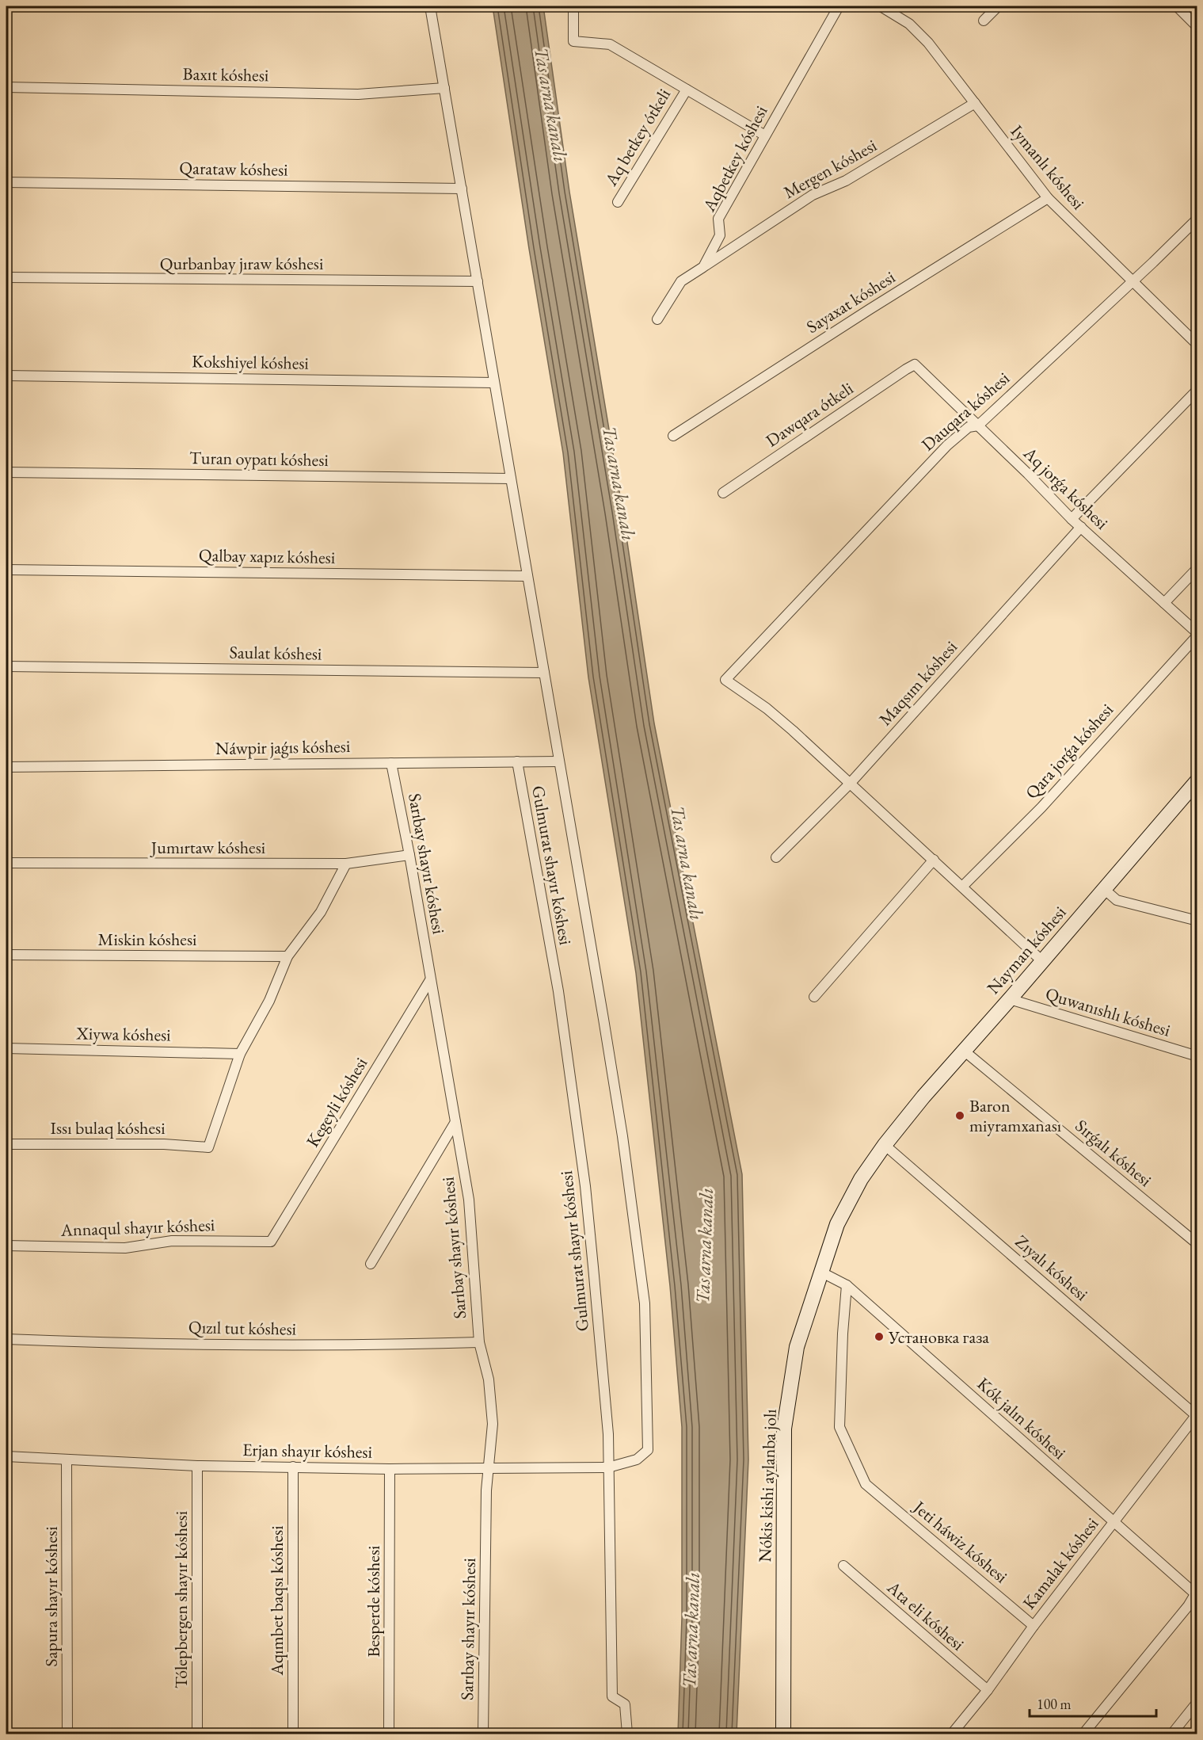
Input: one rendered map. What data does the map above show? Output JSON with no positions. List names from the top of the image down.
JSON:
{
  "streets": {
    "main road": ["Nayman kóshesi", "Nókis kishi aylanba jolı"],
    "street": [
      "Baxıt kóshesi",
      "Aq betkey ótkeli",
      "Aqbetkey kóshesi",
      "Iymanlı kóshesi",
      "Qarataw kóshesi",
      "Mergen kóshesi",
      "Qurbanbay jıraw kóshesi",
      "Sayaxat kóshesi",
      "Kokshiyel kóshesi",
      "Dauqara kóshesi",
      "Dawqara ótkeli",
      "Turan oypatı kóshesi",
      "Aq jorǵa kóshesi",
      "Qalbay xapız kóshesi",
      "Saulat kóshesi",
      "Maqsım kóshesi",
      "Náwpir jaǵıs kóshesi",
      "Qara jorǵa kóshesi",
      "Jumırtaw kóshesi",
      "Sarıbay shayır kóshesi",
      "Gulmurat shayır kóshesi",
      "Miskin kóshesi",
      "Quwanıshlı kóshesi",
      "Xiywa kóshesi",
      "Kegeyli kóshesi",
      "Issı bulaq kóshesi",
      "Sırǵalı kóshesi",
      "Annaqul shayır kóshesi",
      "Zıyalı kóshesi",
      "Qızıl tut kóshesi",
      "Kók jalın kóshesi",
      "Erjan shayır kóshesi",
      "Jeti háwiz kóshesi",
      "Kamalak kóshesi",
      "Sapura shayır kóshesi",
      "Tólepbergen shayır kóshesi",
      "Aqımbet baqsı kóshesi",
      "Besperde kóshesi",
      "Ata eli kóshesi"
    ]
  },
  "crossings": [
    ["Aq betkey ótkeli", "Aqbetkey kóshesi"],
    ["Aqbetkey kóshesi", "Mergen kóshesi"],
    ["Iymanlı kóshesi", "Mergen kóshesi"],
    ["Iymanlı kóshesi", "Sayaxat kóshesi"],
    ["Iymanlı kóshesi", "Dauqara kóshesi"],
    ["Dauqara kóshesi", "Aq jorǵa kóshesi"],
    ["Dauqara kóshesi", "Maqsım kóshesi"],
    ["Dawqara ótkeli", "Aq jorǵa kóshesi"],
    ["Aq jorǵa kóshesi", "Maqsım kóshesi"],
    ["Aq jorǵa kóshesi", "Qara jorǵa kóshesi"],
    ["Náwpir jaǵıs kóshesi", "Sarıbay shayır kóshesi"],
    ["Náwpir jaǵıs kóshesi", "Gulmurat shayır kóshesi"],
    ["Náwpir jaǵıs kóshesi", "Erjan shayır kóshesi"],
    ["Jumırtaw kóshesi", "Sarıbay shayır kóshesi"],
    ["Sarıbay shayır kóshesi", "Kegeyli kóshesi"],
    ["Sarıbay shayır kóshesi", "Qızıl tut kóshesi"],
    ["Sarıbay shayır kóshesi", "Erjan shayır kóshesi"],
    ["Gulmurat shayır kóshesi", "Erjan shayır kóshesi"],
    ["Nayman kóshesi", "Quwanıshlı kóshesi"],
    ["Nayman kóshesi", "Sırǵalı kóshesi"],
    ["Nayman kóshesi", "Zıyalı kóshesi"],
    ["Nayman kóshesi", "Nókis kishi aylanba jolı"],
    ["Xiywa kóshesi", "Issı bulaq kóshesi"],
    ["Kegeyli kóshesi", "Annaqul shayır kóshesi"],
    ["Zıyalı kóshesi", "Nókis kishi aylanba jolı"],
    ["Zıyalı kóshesi", "Kamalak kóshesi"],
    ["Kók jalın kóshesi", "Nókis kishi aylanba jolı"],
    ["Kók jalın kóshesi", "Jeti háwiz kóshesi"],
    ["Kók jalın kóshesi", "Kamalak kóshesi"],
    ["Erjan shayır kóshesi", "Sapura shayır kóshesi"],
    ["Erjan shayır kóshesi", "Tólepbergen shayır kóshesi"],
    ["Erjan shayır kóshesi", "Aqımbet baqsı kóshesi"],
    ["Erjan shayır kóshesi", "Besperde kóshesi"],
    ["Jeti háwiz kóshesi", "Kamalak kóshesi"],
    ["Kamalak kóshesi", "Ata eli kóshesi"]
  ],
  "water": ["Tas arna kanalı"],
  "places": ["Baron miyramxanası", "Установка газа"],
  "scale_bar": "100 m"
}
